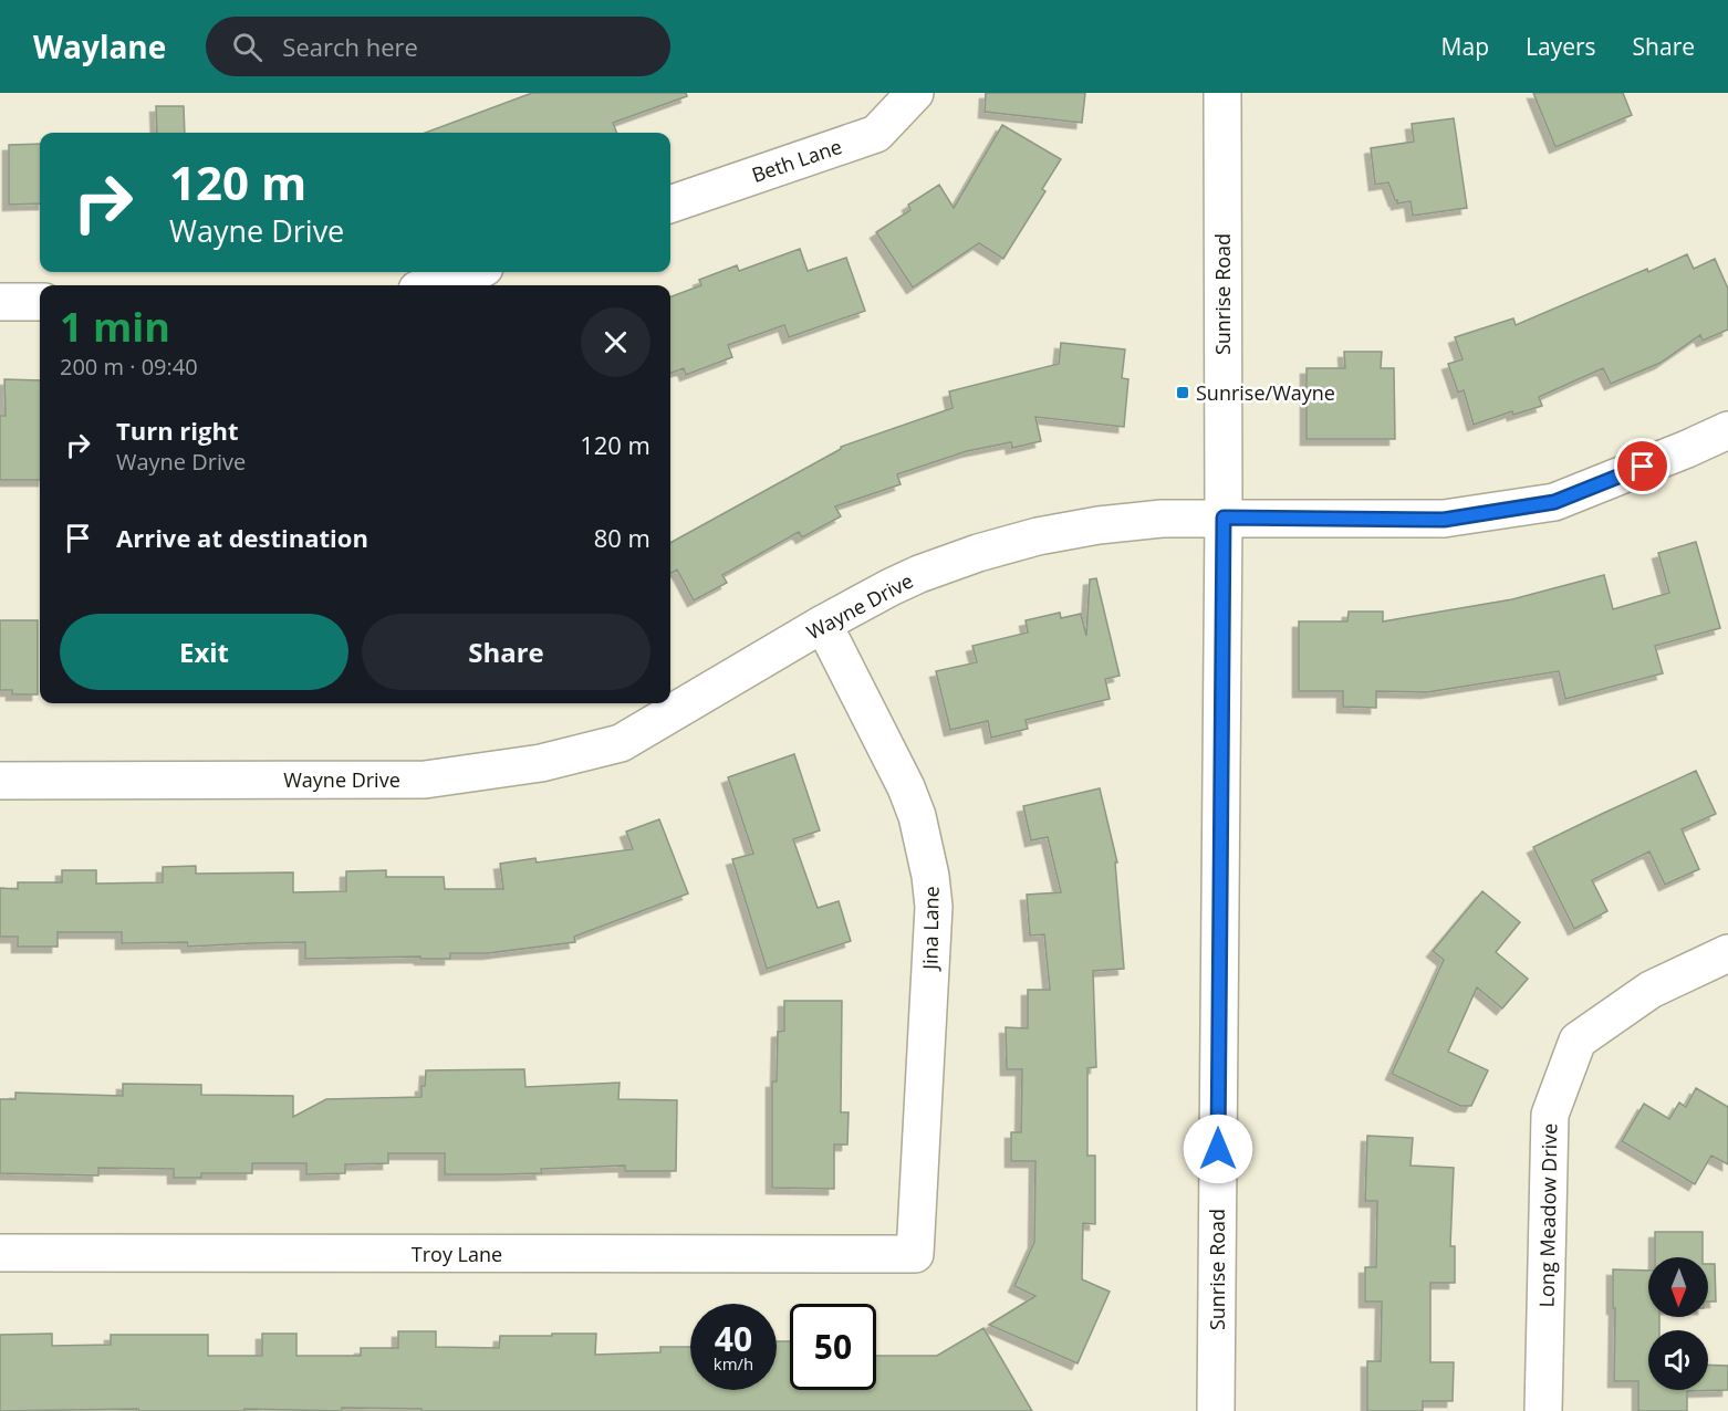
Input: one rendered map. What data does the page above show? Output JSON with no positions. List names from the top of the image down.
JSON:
{
  "streets": {
    "street": [
      "Beth Lane",
      "Sunrise Road",
      "Wayne Drive",
      "Jina Lane",
      "Long Meadow Drive",
      "Troy Lane"
    ]
  },
  "crossings": [
    ["Sunrise Road", "Wayne Drive"],
    ["Wayne Drive", "Jina Lane"],
    ["Jina Lane", "Troy Lane"]
  ],
  "places": {
    "transit": ["Sunrise/Wayne"]
  },
  "north": "bottom",
  "page": {
    "header": "Waylane",
    "search": "Search here",
    "nav": ["Map", "Layers", "Share"],
    "turn": ["120 m", "Wayne Drive"],
    "heading": ["1 min", "200 m · 09:40"],
    "list": [
      {
        "name": "Turn right",
        "note": "Wayne Drive",
        "value": "120 m"
      },
      {
        "name": "Arrive at destination",
        "value": "80 m"
      }
    ],
    "buttons": ["Exit", "Share"],
    "speed": "40 km/h",
    "limit": "50"
  }
}
